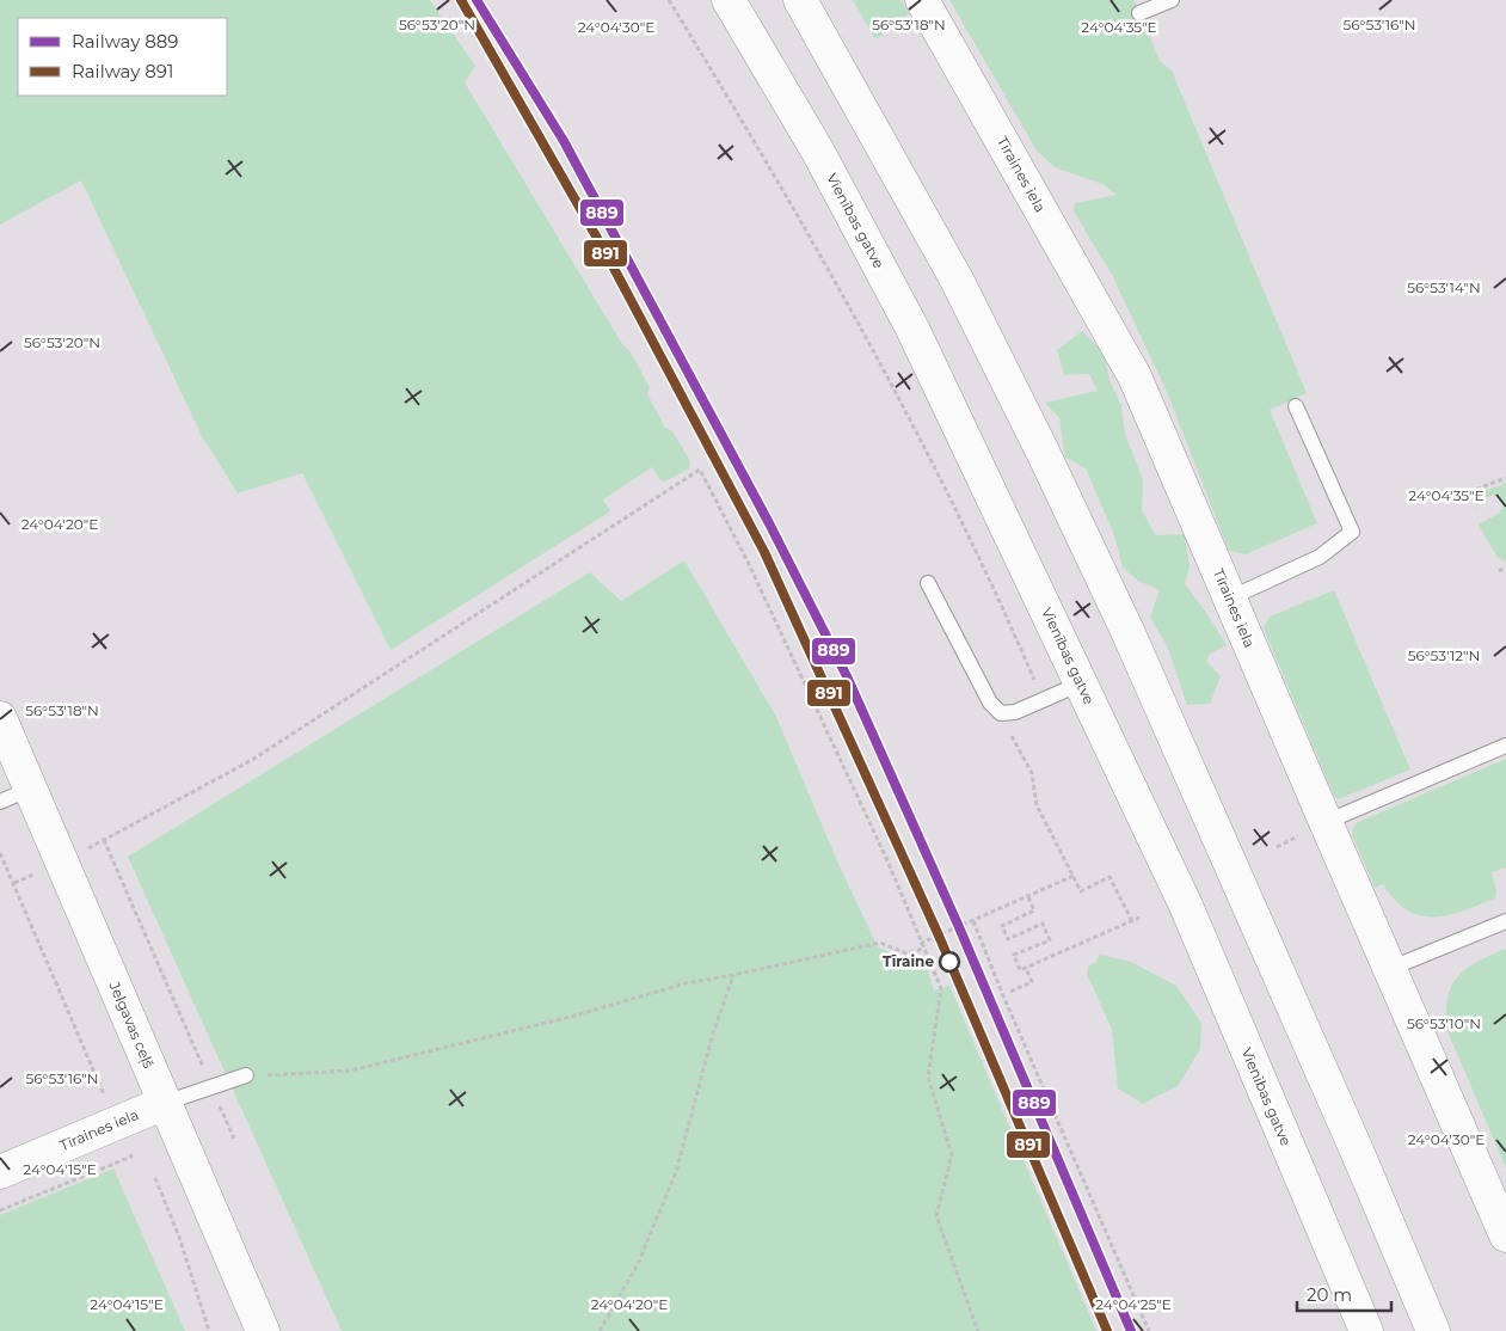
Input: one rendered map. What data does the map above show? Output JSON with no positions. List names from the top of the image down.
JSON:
{
  "streets": {
    "main road": ["Tīraines iela", "Vienības gatve", "Jelgavas ceļš"]
  },
  "crossings": [
    ["Tīraines iela", "Jelgavas ceļš"]
  ],
  "places": ["Tīraine"],
  "lines": ["rail line 889", "rail line 891"],
  "legend": ["Railway 889", "Railway 891"],
  "scale_bar": "20 m",
  "coordinates": [
    "56°53'20\"N",
    "56°53'18\"N",
    "56°53'16\"N",
    "24°04'30\"E",
    "24°04'35\"E",
    "56°53'14\"N",
    "24°04'20\"E",
    "56°53'12\"N",
    "56°53'10\"N",
    "24°04'15\"E",
    "24°04'25\"E"
  ]
}
